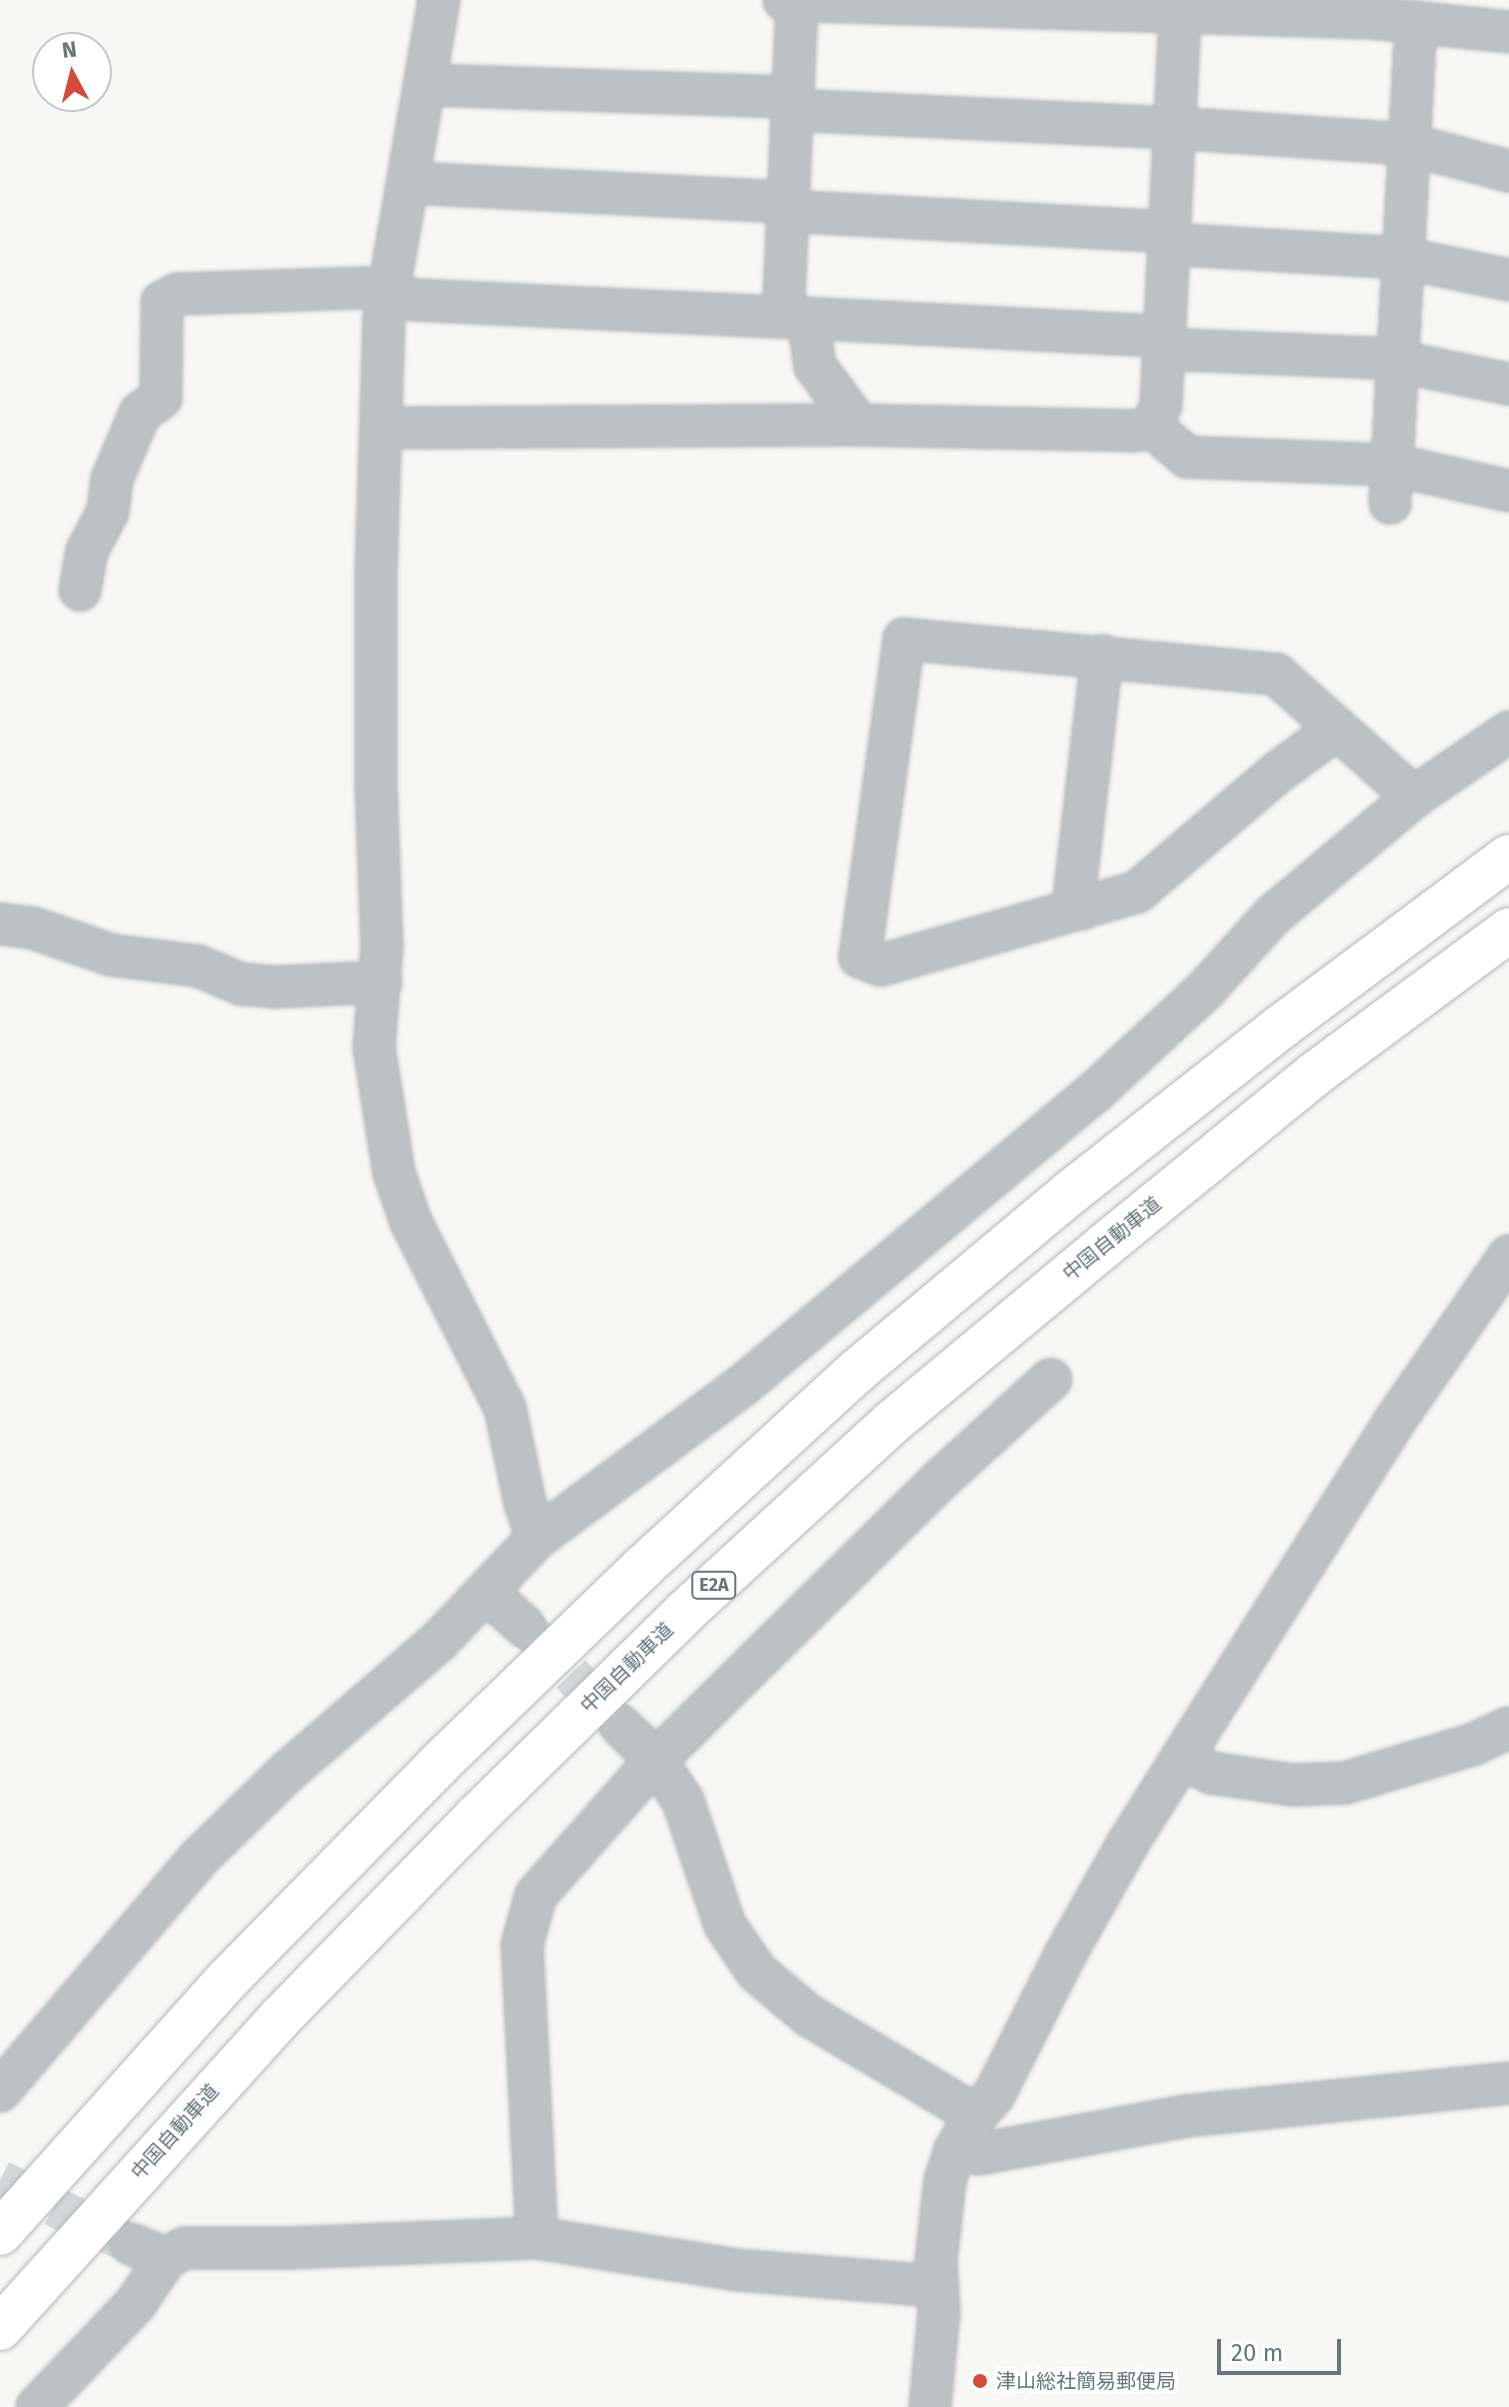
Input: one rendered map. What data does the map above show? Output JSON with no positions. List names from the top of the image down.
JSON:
{
  "streets": {
    "highway": ["中国自動車道", "E2A"]
  },
  "places": ["津山総社簡易郵便局"],
  "scale_bar": "20 m",
  "north": "top"
}
